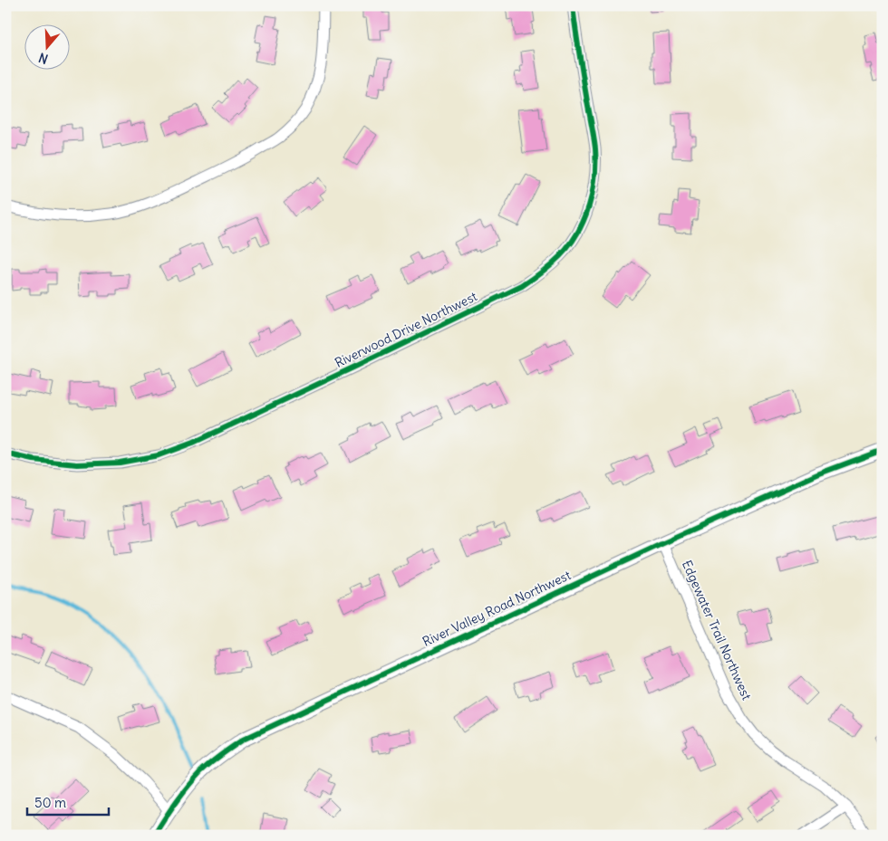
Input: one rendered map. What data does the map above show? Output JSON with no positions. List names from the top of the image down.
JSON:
{
  "streets": {
    "street": ["Riverwood Drive Northwest", "River Valley Road Northwest", "Edgewater Trail Northwest"]
  },
  "crossings": [
    ["River Valley Road Northwest", "Edgewater Trail Northwest"]
  ],
  "scale_bar": "50 m",
  "north": "bottom"
}
